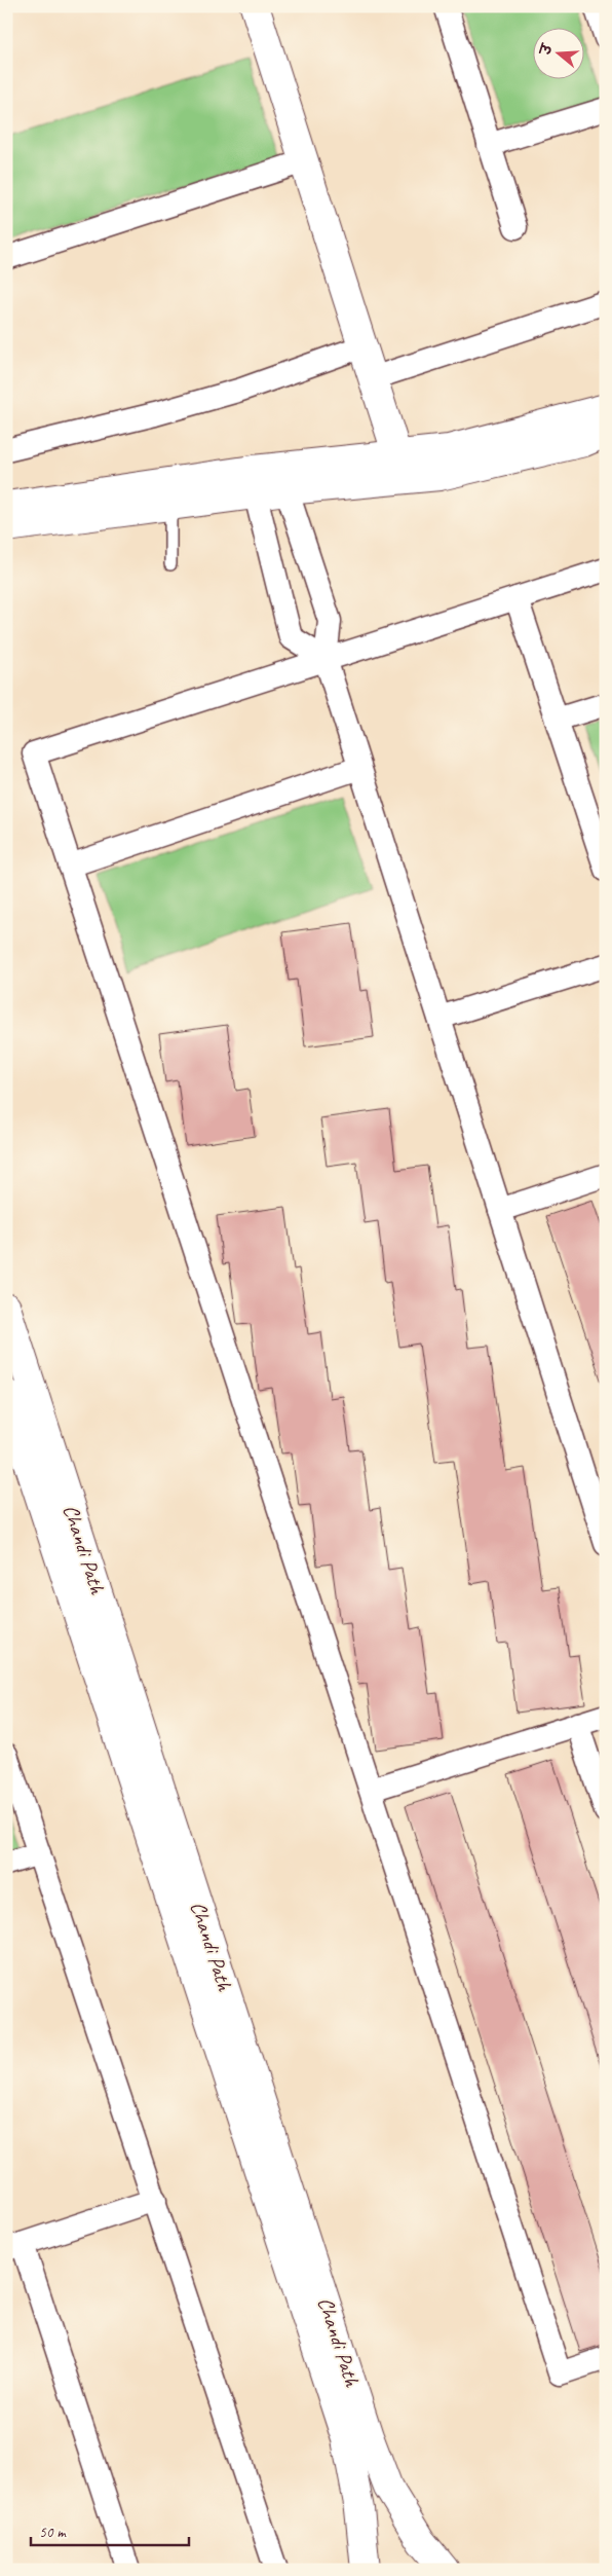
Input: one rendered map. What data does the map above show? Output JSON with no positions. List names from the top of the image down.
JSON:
{
  "streets": {
    "main road": ["Chandi Path"]
  },
  "scale_bar": "50 m",
  "north": "left"
}
